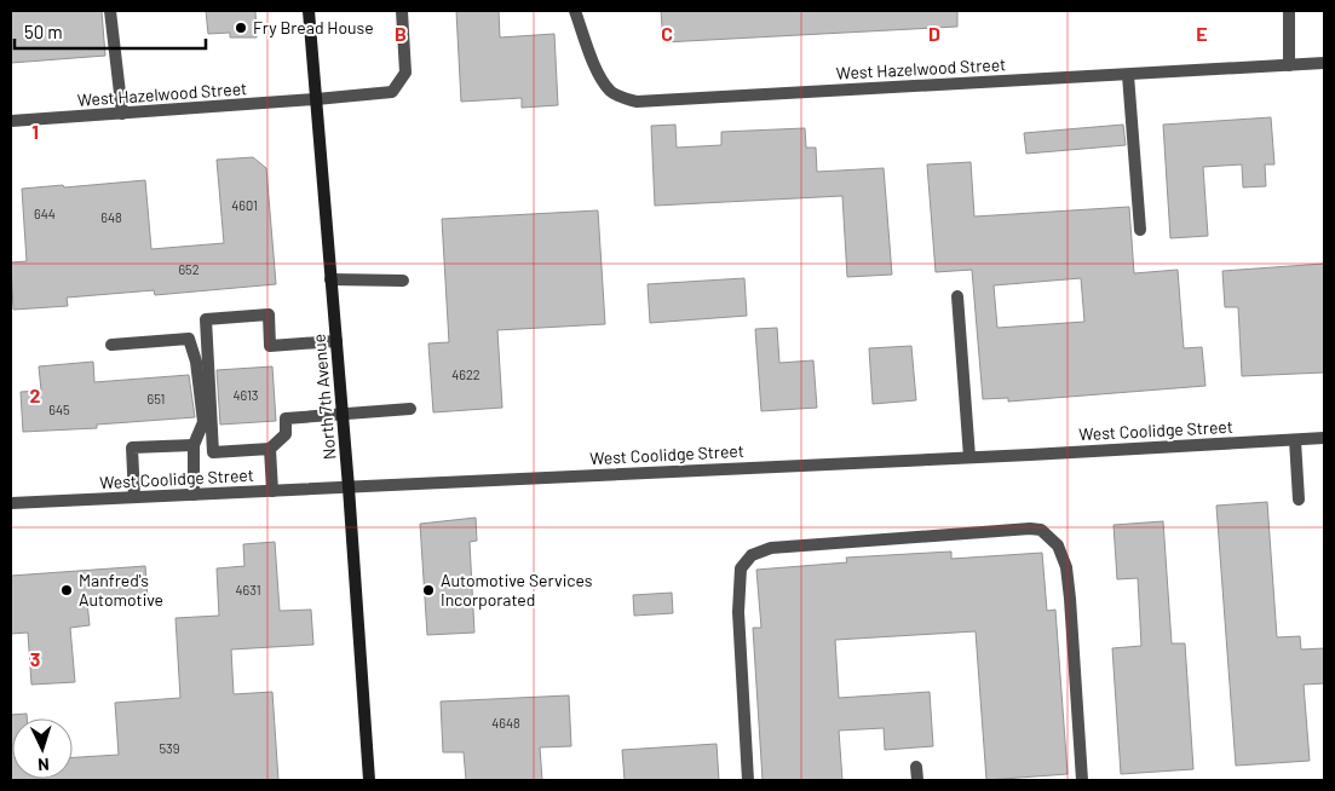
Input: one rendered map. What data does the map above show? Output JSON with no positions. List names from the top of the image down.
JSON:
{
  "streets": {
    "main road": ["North 7th Avenue"],
    "street": ["West Hazelwood Street", "West Coolidge Street"]
  },
  "crossings": [
    ["West Hazelwood Street", "North 7th Avenue"],
    ["North 7th Avenue", "West Coolidge Street"]
  ],
  "places": ["Fry Bread House", "Manfred's Automotive", "Automotive Services Incorporated"],
  "house_numbers": [
    "4601",
    "644",
    "648",
    "652",
    "4622",
    "4613",
    "651",
    "645",
    "4631",
    "4648",
    "539"
  ],
  "scale_bar": "50 m",
  "north": "bottom",
  "grid": {
    "columns": [
      "B",
      "C",
      "D",
      "E"
    ],
    "rows": ["1", "2", "3"]
  }
}
